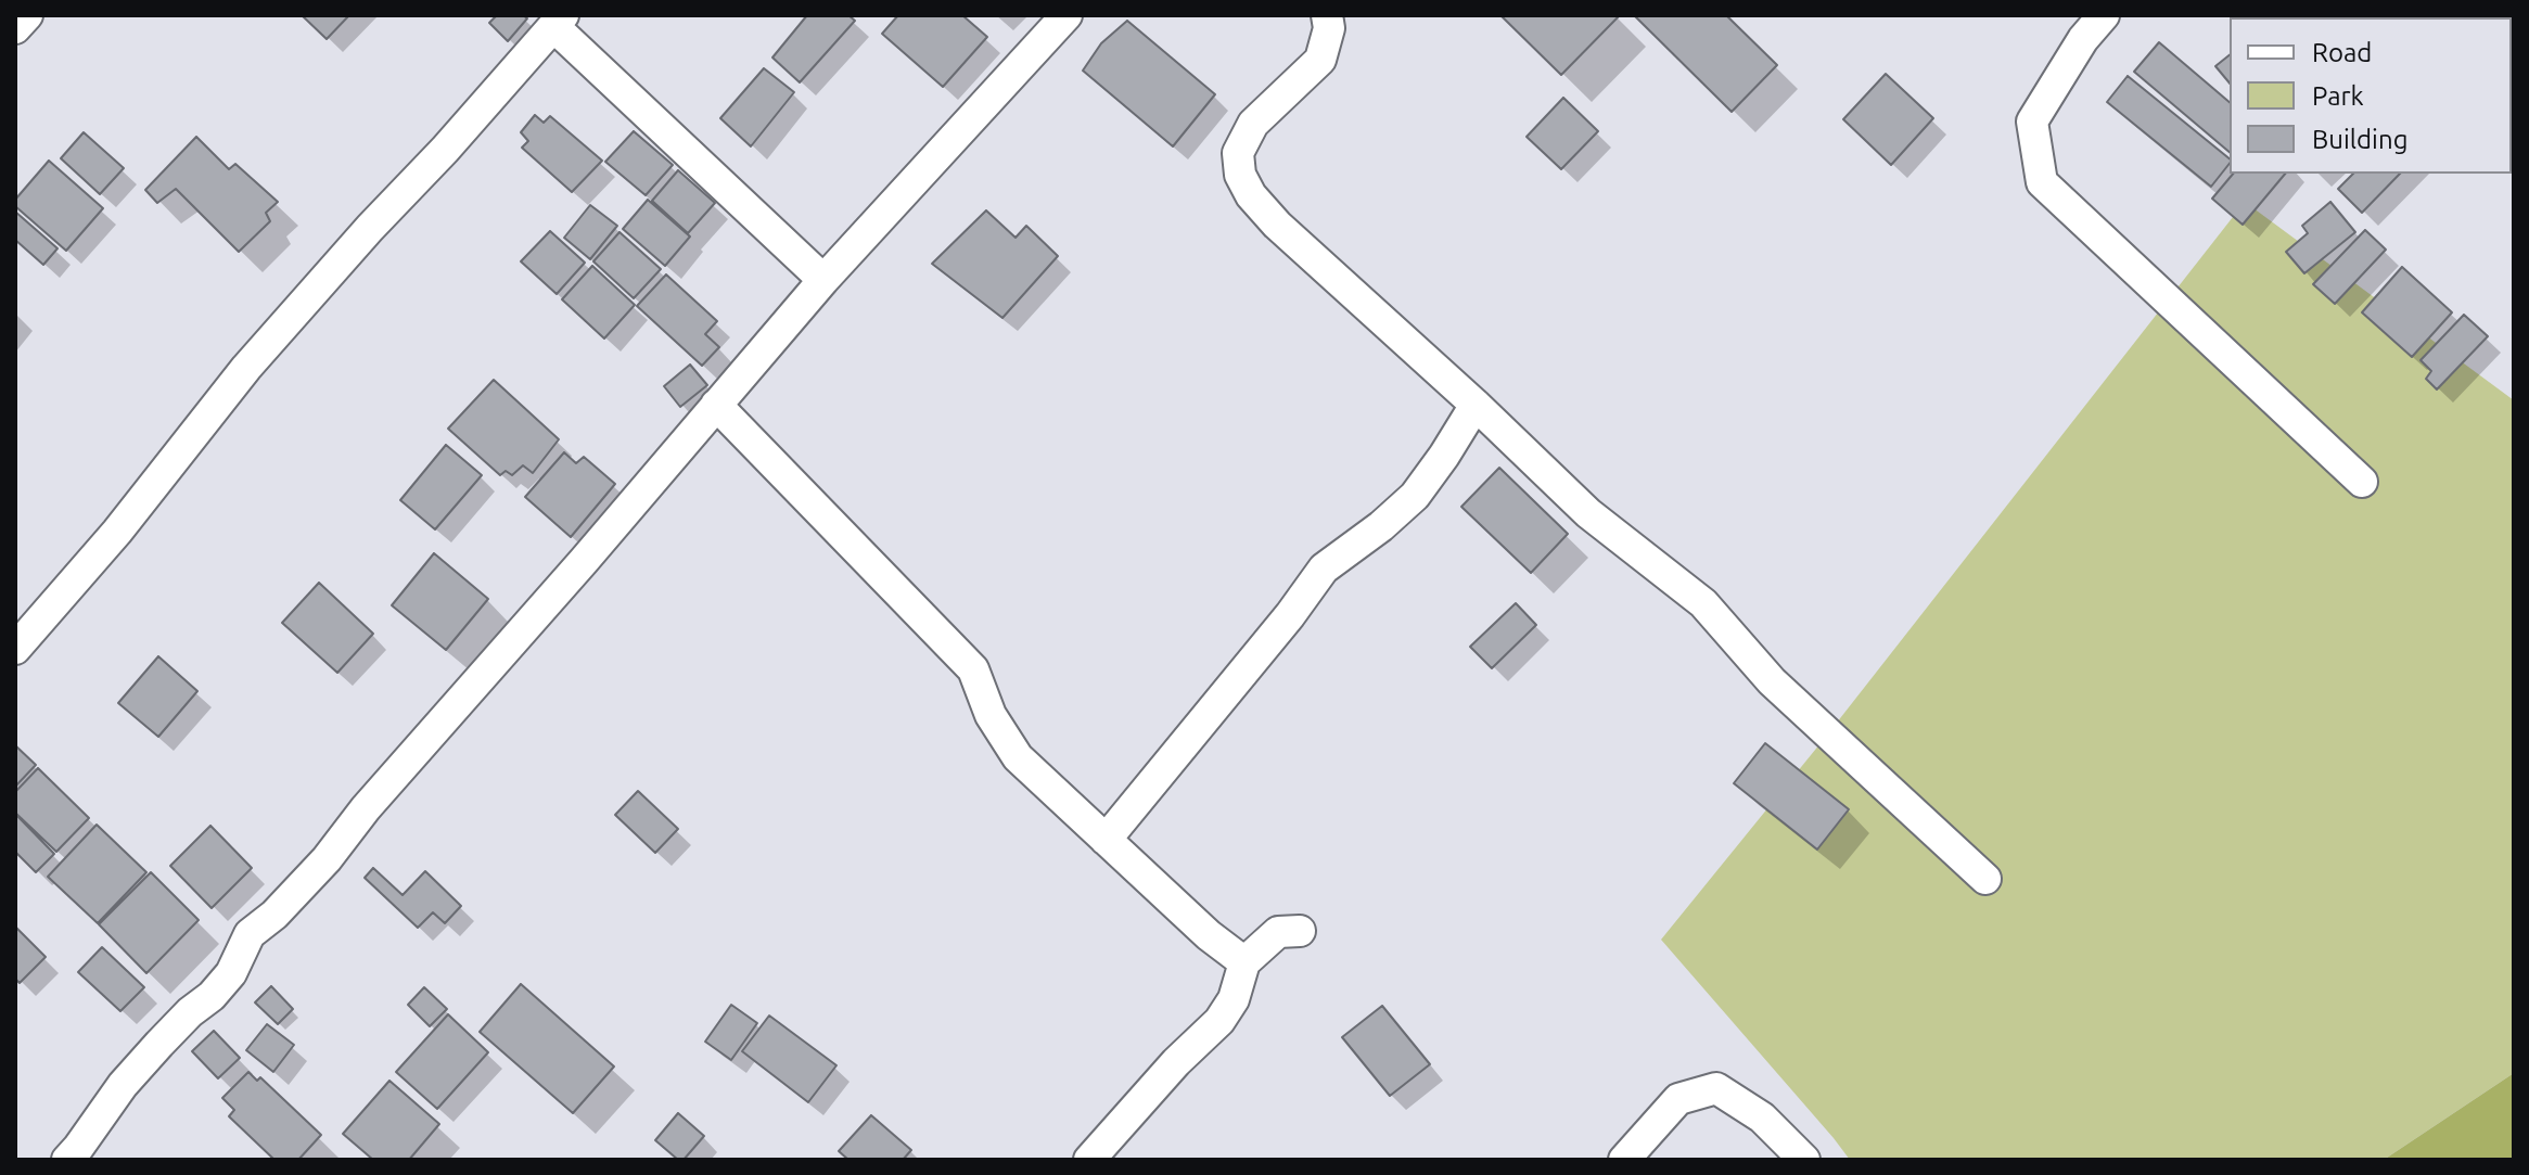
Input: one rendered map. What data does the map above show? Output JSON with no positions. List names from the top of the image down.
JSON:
{
  "legend": ["Road", "Park", "Building"]
}
